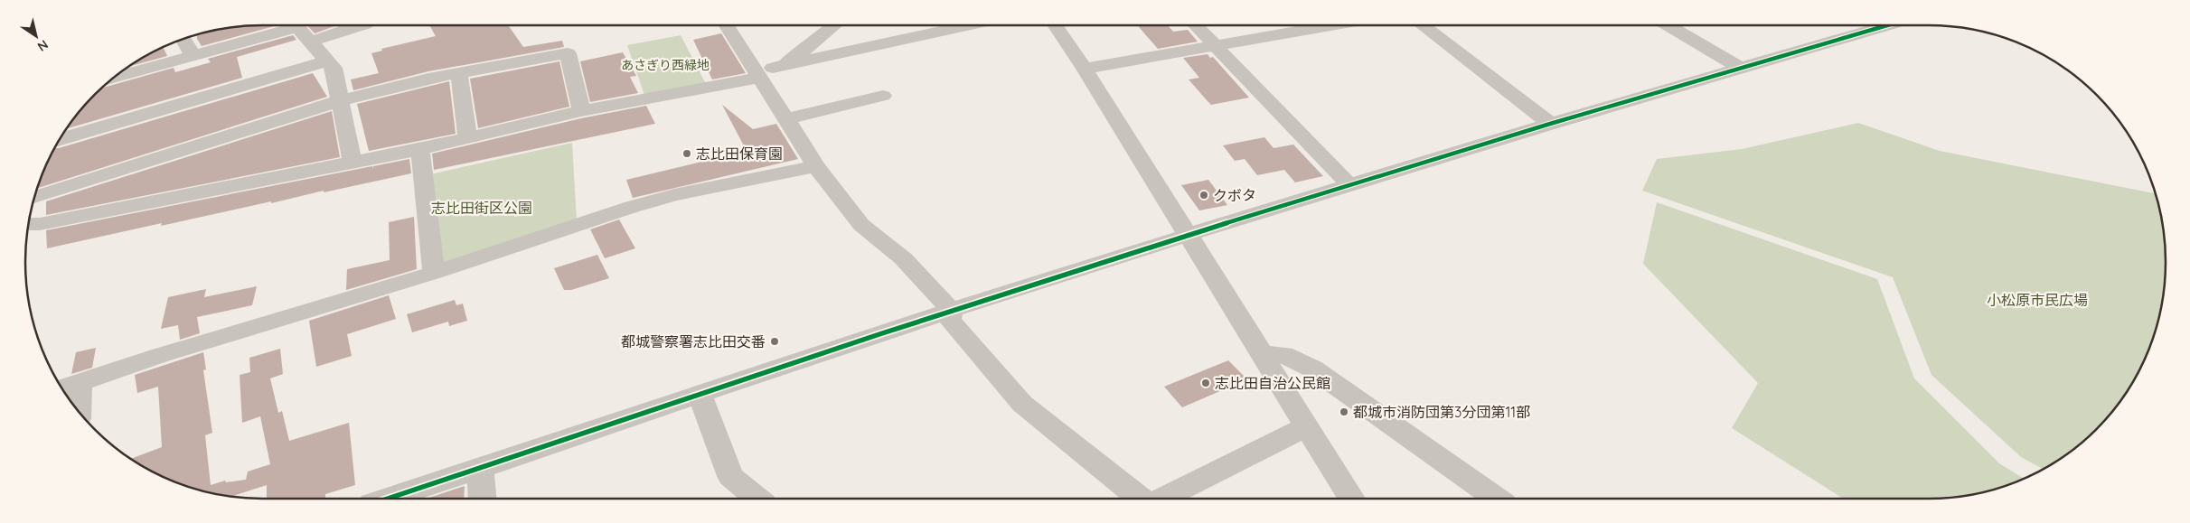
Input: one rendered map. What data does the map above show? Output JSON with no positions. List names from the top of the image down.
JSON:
{
  "parks": ["あさぎり西緑地", "志比田街区公園", "小松原市民広場"],
  "places": [
    "志比田保育園",
    "クボタ",
    "都城警察署志比田交番",
    "志比田自治公民館",
    "都城市消防団第3分団第11部"
  ],
  "north": "bottom right"
}
